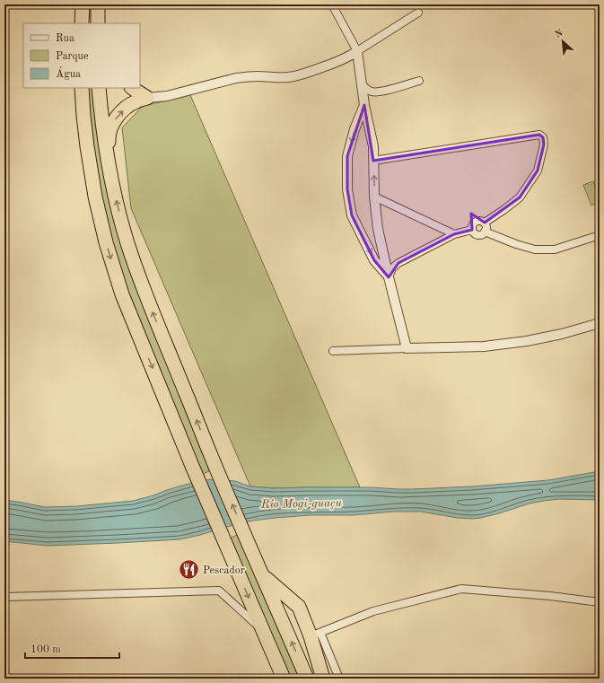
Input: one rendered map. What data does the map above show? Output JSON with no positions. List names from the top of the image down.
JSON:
{
  "water": ["Rio Mogi-guaçu"],
  "places": {
    "restaurant": ["Pescador"]
  },
  "legend": ["Rua", "Parque", "Água"],
  "scale_bar": "100 m",
  "north": "top left"
}
